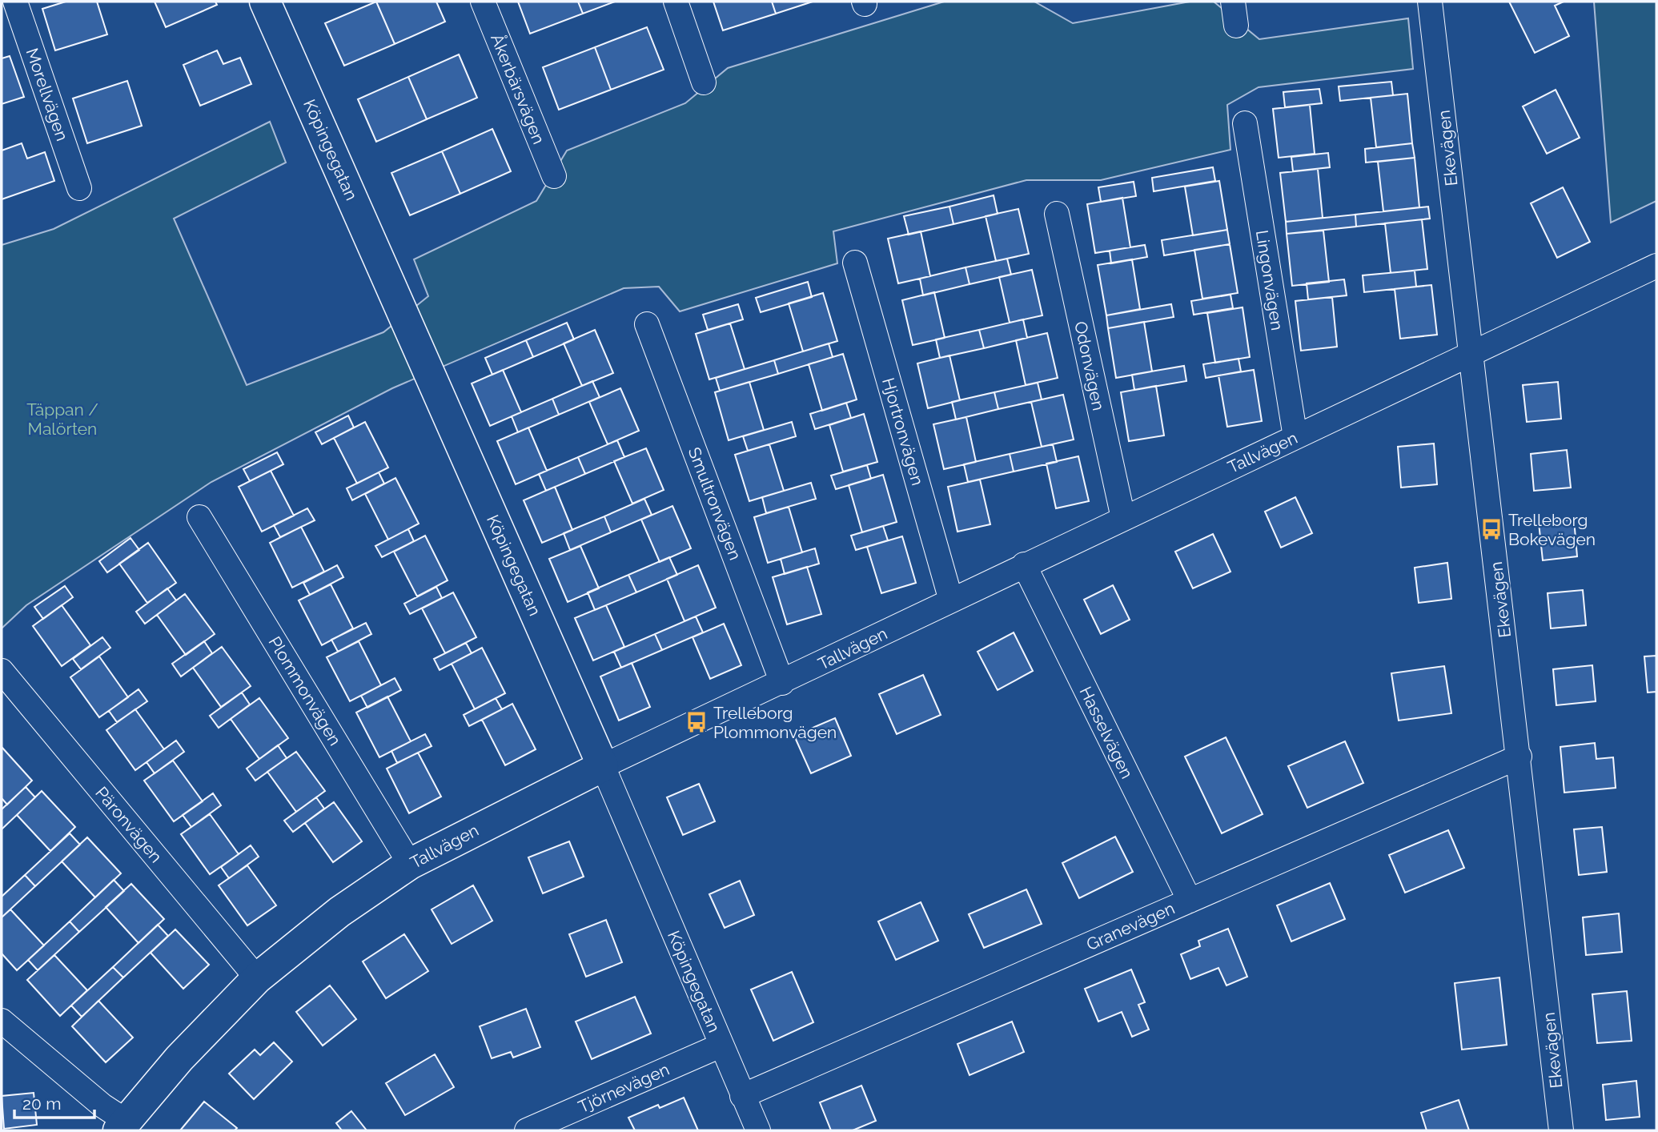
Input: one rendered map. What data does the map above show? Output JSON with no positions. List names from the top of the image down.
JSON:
{
  "streets": {
    "street": [
      "Åkerbärsvägen",
      "Morellvägen",
      "Ekevägen",
      "Köpingegatan",
      "Lingonvägen",
      "Odonvägen",
      "Hjortronvägen",
      "Tallvägen",
      "Smultronvägen",
      "Plommonvägen",
      "Hasselvägen",
      "Päronvägen",
      "Granevägen",
      "Tjörnevägen"
    ]
  },
  "crossings": [
    ["Ekevägen", "Tallvägen"],
    ["Ekevägen", "Granevägen"],
    ["Köpingegatan", "Tallvägen"],
    ["Köpingegatan", "Granevägen"],
    ["Köpingegatan", "Tjörnevägen"],
    ["Lingonvägen", "Tallvägen"],
    ["Odonvägen", "Tallvägen"],
    ["Hjortronvägen", "Tallvägen"],
    ["Tallvägen", "Smultronvägen"],
    ["Tallvägen", "Plommonvägen"],
    ["Tallvägen", "Hasselvägen"],
    ["Tallvägen", "Päronvägen"],
    ["Hasselvägen", "Granevägen"]
  ],
  "parks": ["Täppan / Malörten"],
  "places": {
    "bus stop": ["Trelleborg Bokevägen", "Trelleborg Plommonvägen"]
  },
  "scale_bar": "20 m"
}
